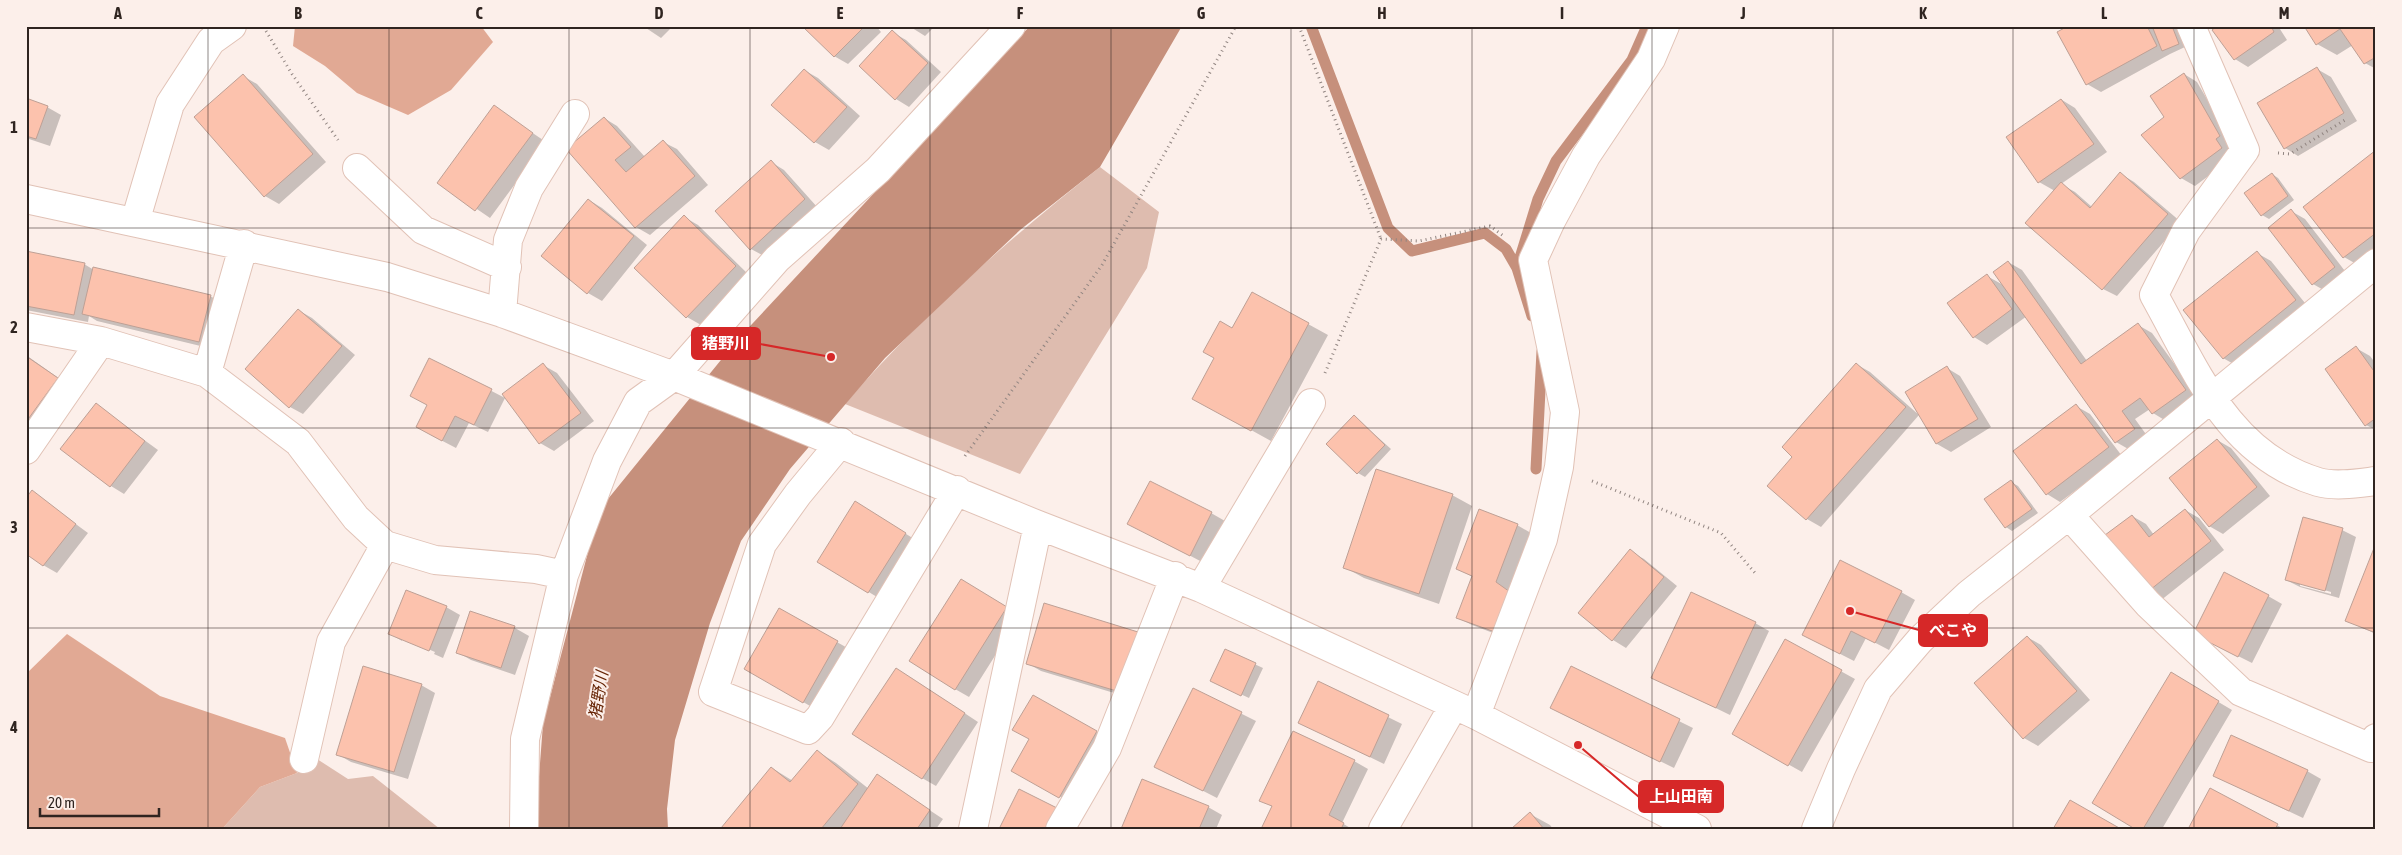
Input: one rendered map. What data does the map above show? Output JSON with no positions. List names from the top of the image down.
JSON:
{
  "water": ["猪野川"],
  "places": ["猪野川", "べこや", "上山田南"],
  "scale_bar": "20 m",
  "grid": {
    "columns": [
      "A",
      "B",
      "C",
      "D",
      "E",
      "F",
      "G",
      "H",
      "I",
      "J",
      "K",
      "L",
      "M"
    ],
    "rows": [
      "1",
      "2",
      "3",
      "4"
    ]
  }
}
